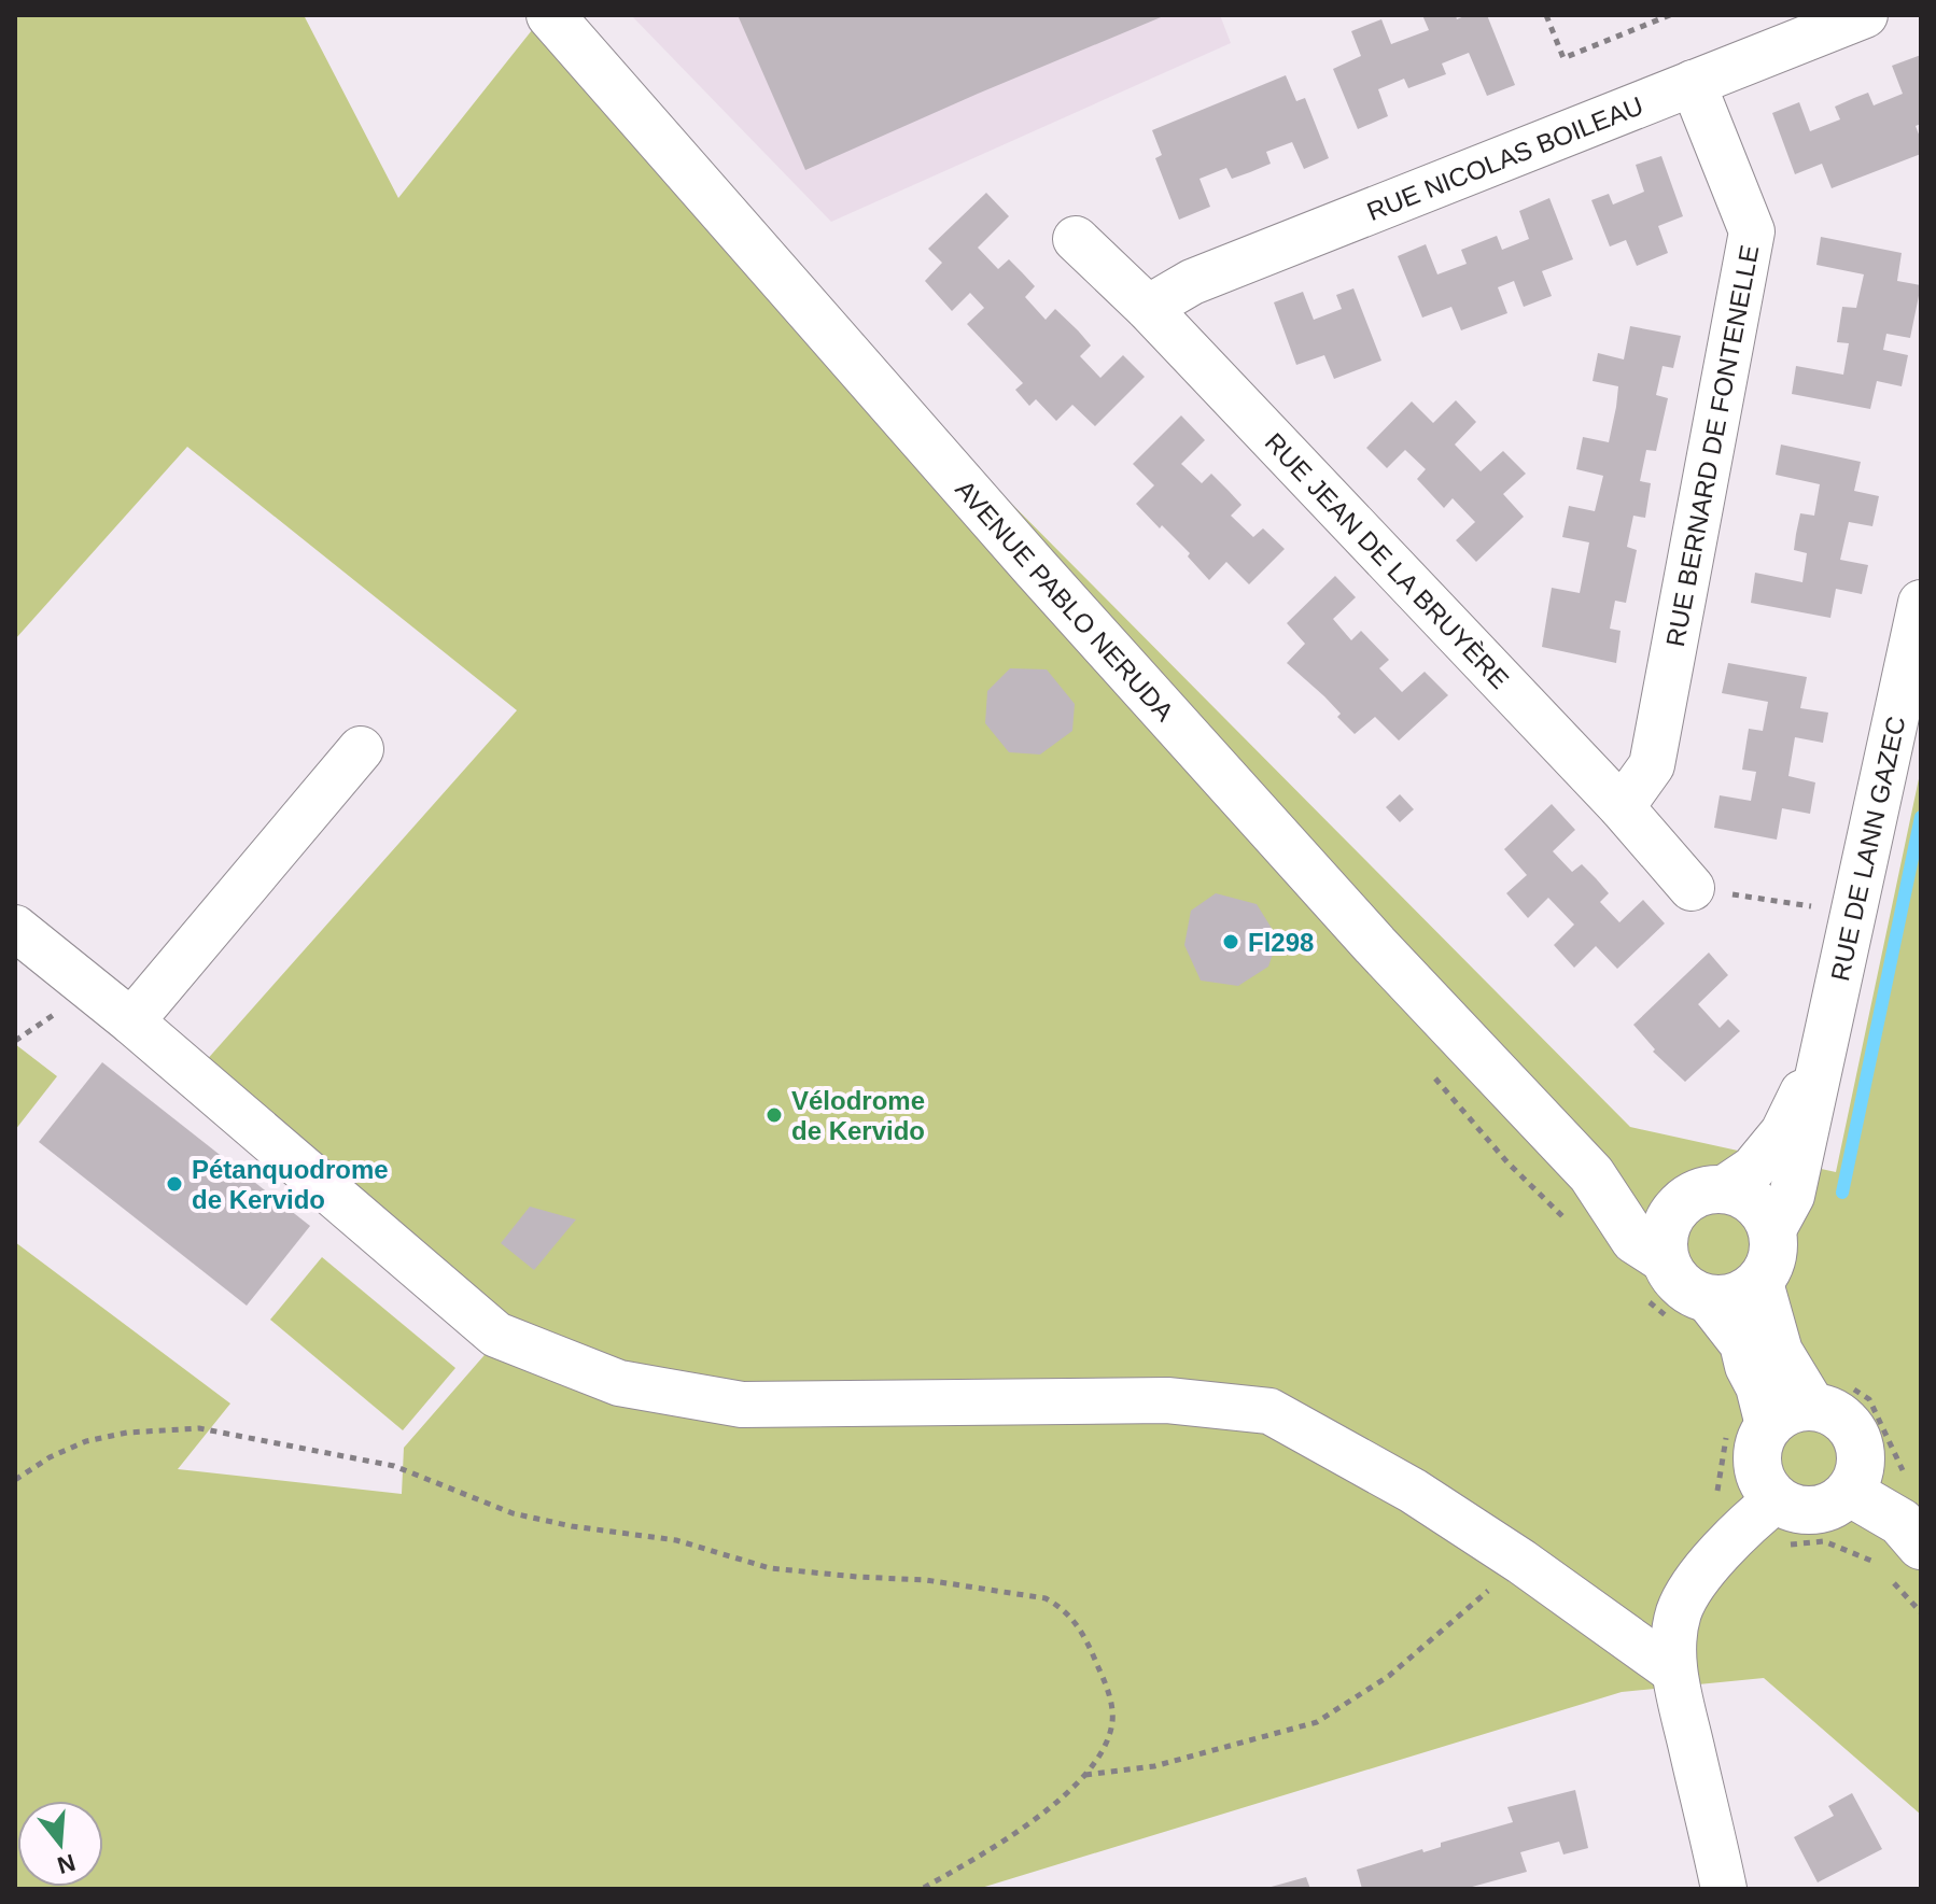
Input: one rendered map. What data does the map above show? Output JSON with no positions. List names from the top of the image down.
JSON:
{
  "streets": {
    "main road": ["AVENUE PABLO NERUDA"],
    "street": [
      "RUE NICOLAS BOILEAU",
      "RUE BERNARD DE FONTENELLE",
      "RUE JEAN DE LA BRUYÈRE",
      "RUE DE LANN GAZEC"
    ]
  },
  "crossings": [
    ["RUE NICOLAS BOILEAU", "RUE BERNARD DE FONTENELLE"],
    ["RUE NICOLAS BOILEAU", "RUE JEAN DE LA BRUYÈRE"],
    ["RUE BERNARD DE FONTENELLE", "RUE JEAN DE LA BRUYÈRE"]
  ],
  "places": ["Fl298", "Vélodrome de Kervido", "Pétanquodrome de Kervido"],
  "north": "bottom"
}
